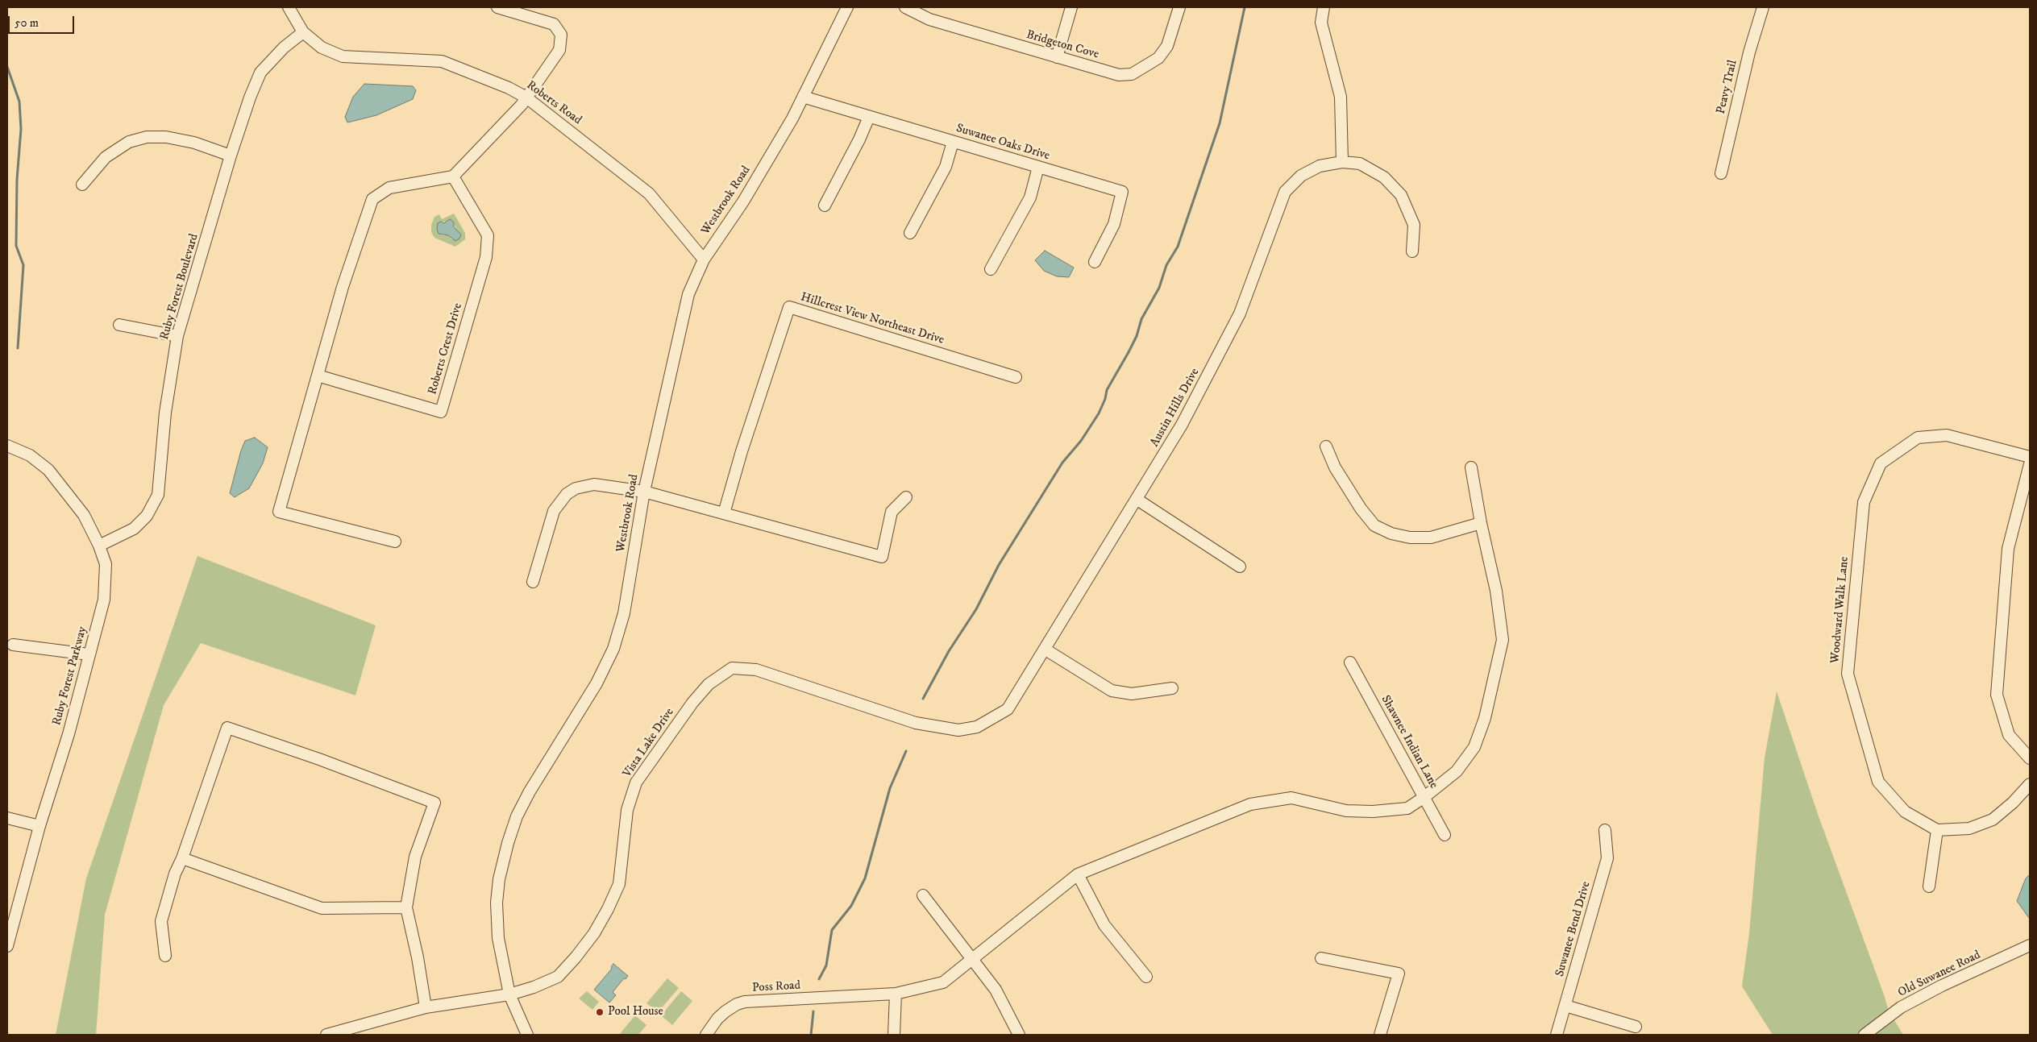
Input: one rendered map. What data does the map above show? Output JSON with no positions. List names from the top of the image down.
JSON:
{
  "streets": {
    "street": [
      "Bridgeton Cove",
      "Peavy Trail",
      "Roberts Road",
      "Suwanee Oaks Drive",
      "Westbrook Road",
      "Ruby Forest Boulevard",
      "Hillcrest View Northeast Drive",
      "Roberts Crest Drive",
      "Austin Hills Drive",
      "Woodward Walk Lane",
      "Ruby Forest Parkway",
      "Shawnee Indian Lane",
      "Vista Lake Drive",
      "Suwanee Bend Drive",
      "Old Suwanee Road",
      "Poss Road"
    ]
  },
  "crossings": [
    ["Roberts Road", "Westbrook Road"],
    ["Roberts Road", "Ruby Forest Boulevard"],
    ["Suwanee Oaks Drive", "Westbrook Road"],
    ["Westbrook Road", "Vista Lake Drive"],
    ["Ruby Forest Boulevard", "Ruby Forest Parkway"],
    ["Austin Hills Drive", "Vista Lake Drive"],
    ["Shawnee Indian Lane", "Poss Road"]
  ],
  "places": ["Pool House"],
  "scale_bar": "50 m"
}
